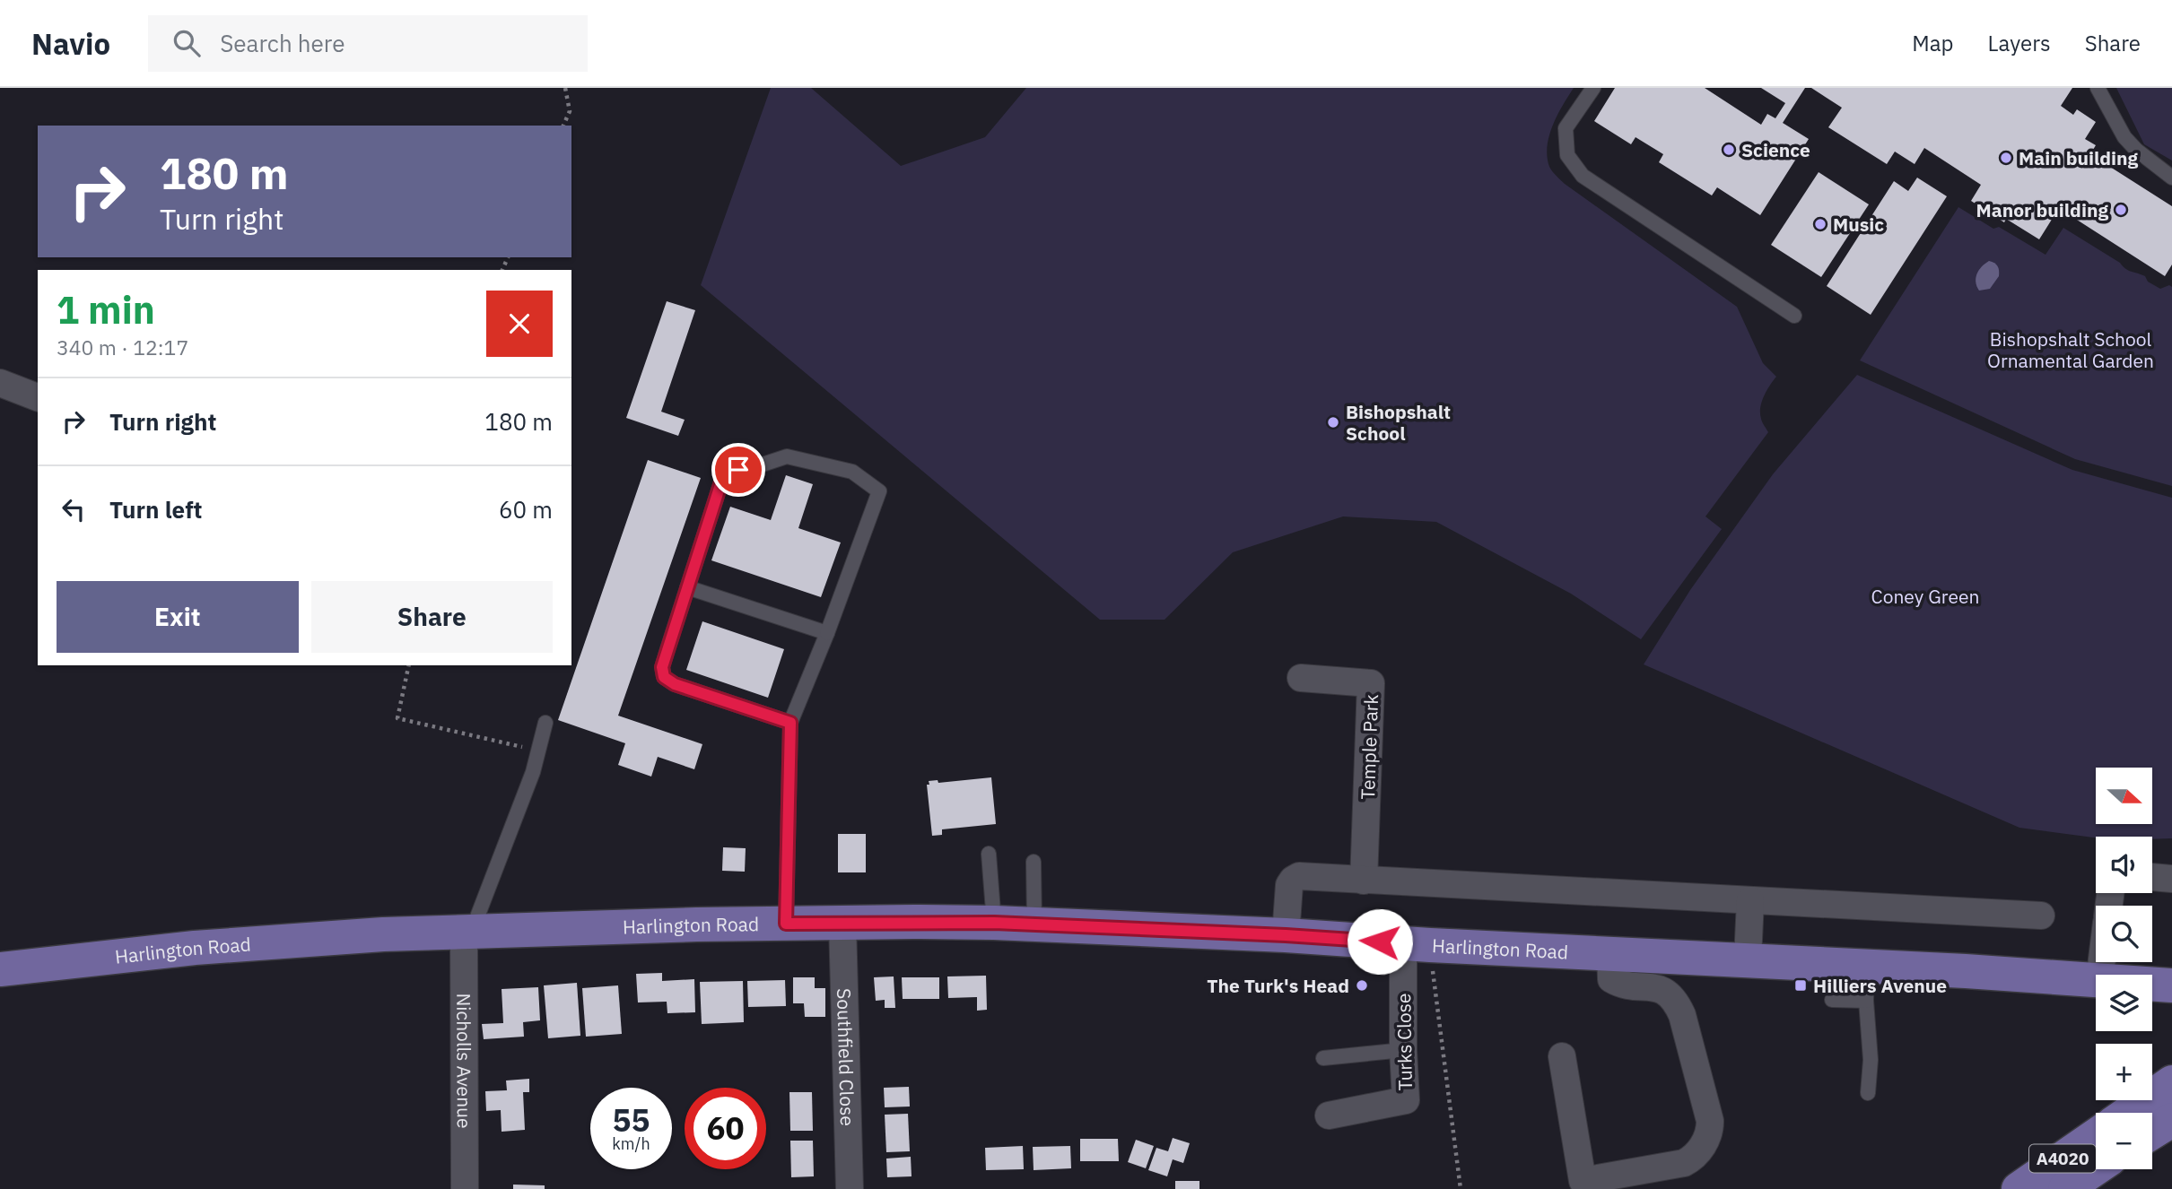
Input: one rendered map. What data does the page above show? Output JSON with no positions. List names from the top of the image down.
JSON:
{
  "streets": {
    "main road": ["Harlington Road", "A4020"],
    "street": [
      "Temple Park",
      "Turks Close",
      "Southfield Close",
      "Nicholls Avenue"
    ]
  },
  "crossings": [
    ["Harlington Road", "Turks Close"],
    ["Harlington Road", "Southfield Close"],
    ["Harlington Road", "Nicholls Avenue"]
  ],
  "parks": ["Bishopshalt School Ornamental Garden", "Coney Green"],
  "places": {
    "other": [
      "Science",
      "Main building",
      "Manor building",
      "Music",
      "Bishopshalt School",
      "The Turk's Head"
    ],
    "transit": ["Hilliers Avenue"]
  },
  "north": "right",
  "page": {
    "header": "Navio",
    "search": "Search here",
    "nav": ["Map", "Layers", "Share"],
    "turn": ["180 m", "Turn right"],
    "heading": ["1 min", "340 m · 12:17"],
    "list": [
      {
        "name": "Turn right",
        "value": "180 m"
      },
      {
        "name": "Turn left",
        "value": "60 m"
      }
    ],
    "buttons": ["Exit", "Share"],
    "map_buttons": ["+", "−"],
    "speed": "55 km/h",
    "limit": "60"
  }
}
